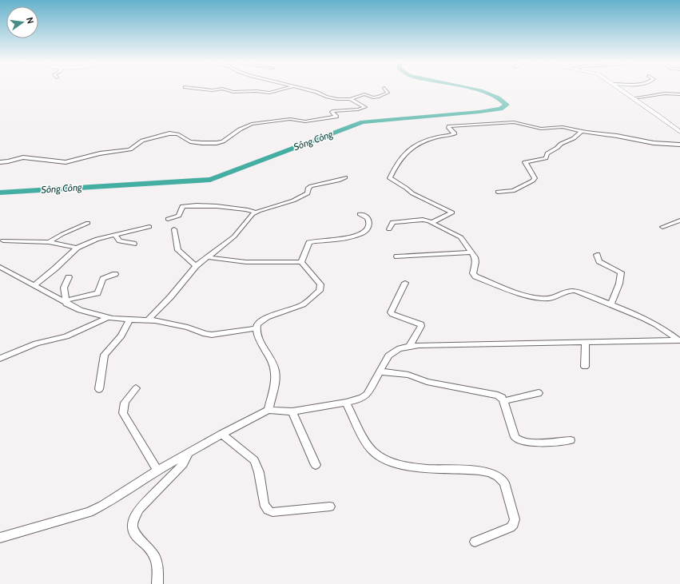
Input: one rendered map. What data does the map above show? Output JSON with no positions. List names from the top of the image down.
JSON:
{
  "water": ["Sông Công"],
  "north": "right"
}
